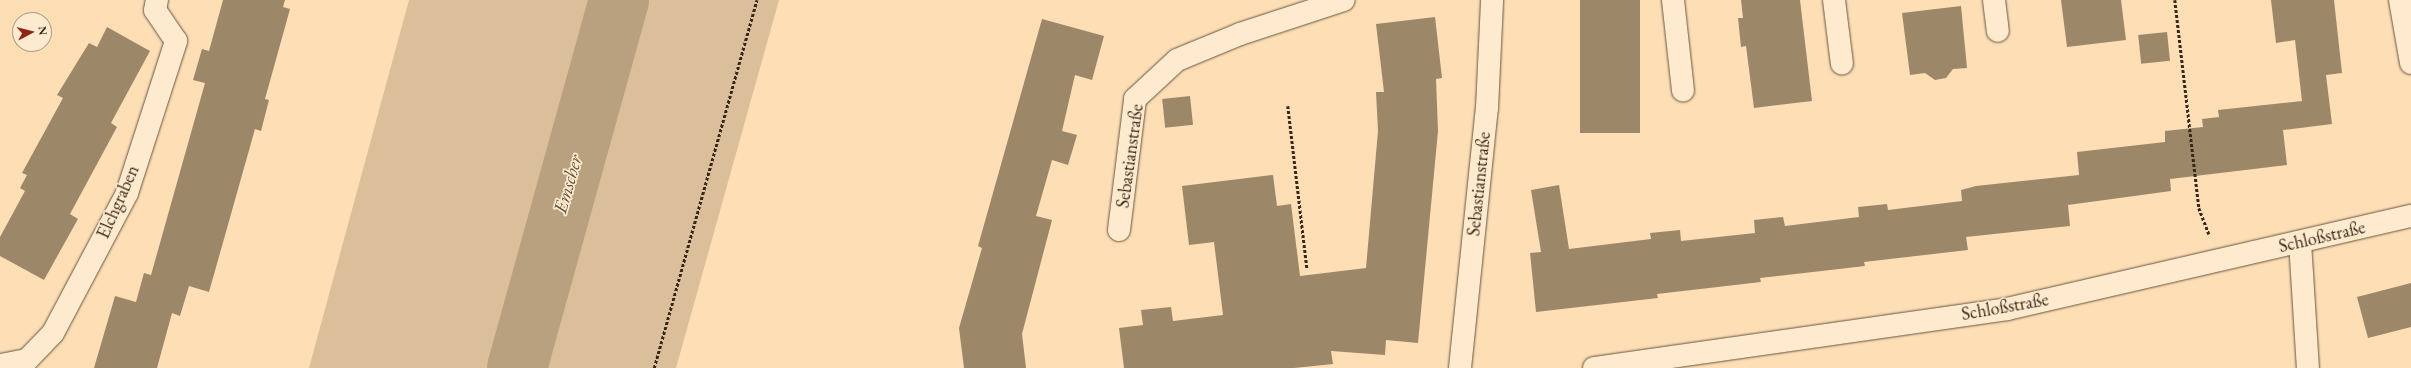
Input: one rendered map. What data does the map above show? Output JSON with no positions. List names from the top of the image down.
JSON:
{
  "streets": {
    "street": ["Sebastianstraße", "Elchgraben", "Schloßstraße"]
  },
  "water": ["Emscher"],
  "north": "right"
}
